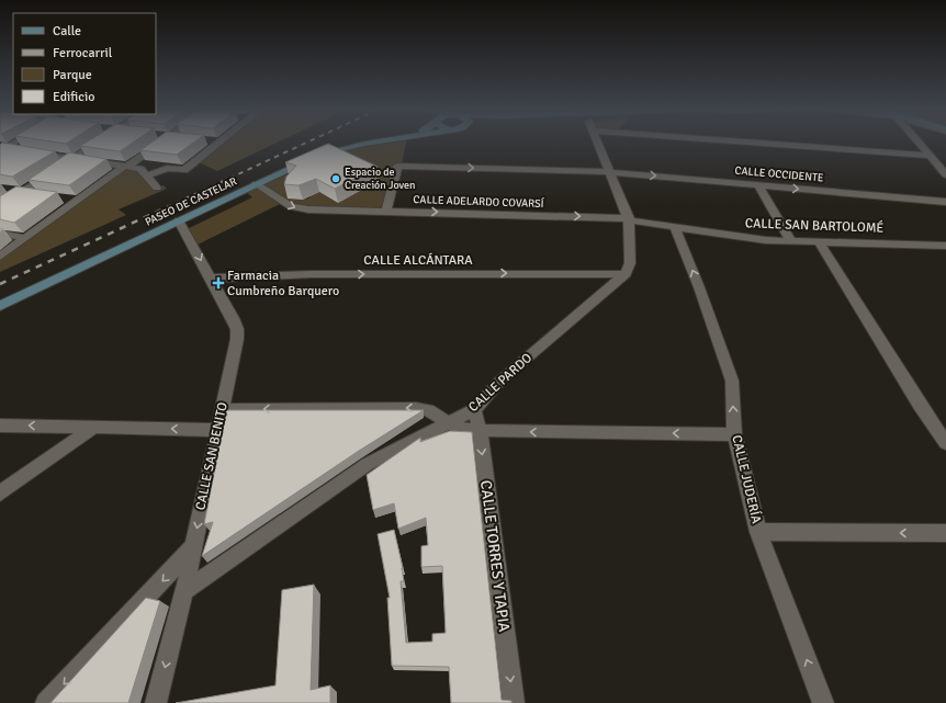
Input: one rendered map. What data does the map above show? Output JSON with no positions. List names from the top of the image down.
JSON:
{
  "streets": {
    "street": [
      "CALLE OCCIDENTE",
      "PASEO DE CASTELAR",
      "CALLE ADELARDO COVARSÍ",
      "CALLE SAN BARTOLOMÉ",
      "CALLE ALCÁNTARA",
      "CALLE PARDO",
      "CALLE SAN BENITO",
      "CALLE JUDERÍA",
      "CALLE TORRES Y TAPIA"
    ]
  },
  "crossings": [
    ["CALLE OCCIDENTE", "CALLE ADELARDO COVARSÍ"],
    ["PASEO DE CASTELAR", "CALLE ADELARDO COVARSÍ"],
    ["PASEO DE CASTELAR", "CALLE SAN BENITO"],
    ["CALLE ADELARDO COVARSÍ", "CALLE SAN BARTOLOMÉ"],
    ["CALLE SAN BARTOLOMÉ", "CALLE JUDERÍA"],
    ["CALLE ALCÁNTARA", "CALLE PARDO"],
    ["CALLE ALCÁNTARA", "CALLE SAN BENITO"],
    ["CALLE PARDO", "CALLE SAN BENITO"],
    ["CALLE PARDO", "CALLE TORRES Y TAPIA"]
  ],
  "one_way": [
    "CALLE OCCIDENTE",
    "CALLE ADELARDO COVARSÍ",
    "CALLE ALCÁNTARA",
    "CALLE SAN BENITO",
    "CALLE JUDERÍA",
    "CALLE TORRES Y TAPIA"
  ],
  "places": {
    "other": ["Espacio de Creación Joven"],
    "health": ["Farmacia Cumbreño Barquero"]
  },
  "legend": [
    "Calle",
    "Ferrocarril",
    "Parque",
    "Edificio"
  ]
}
